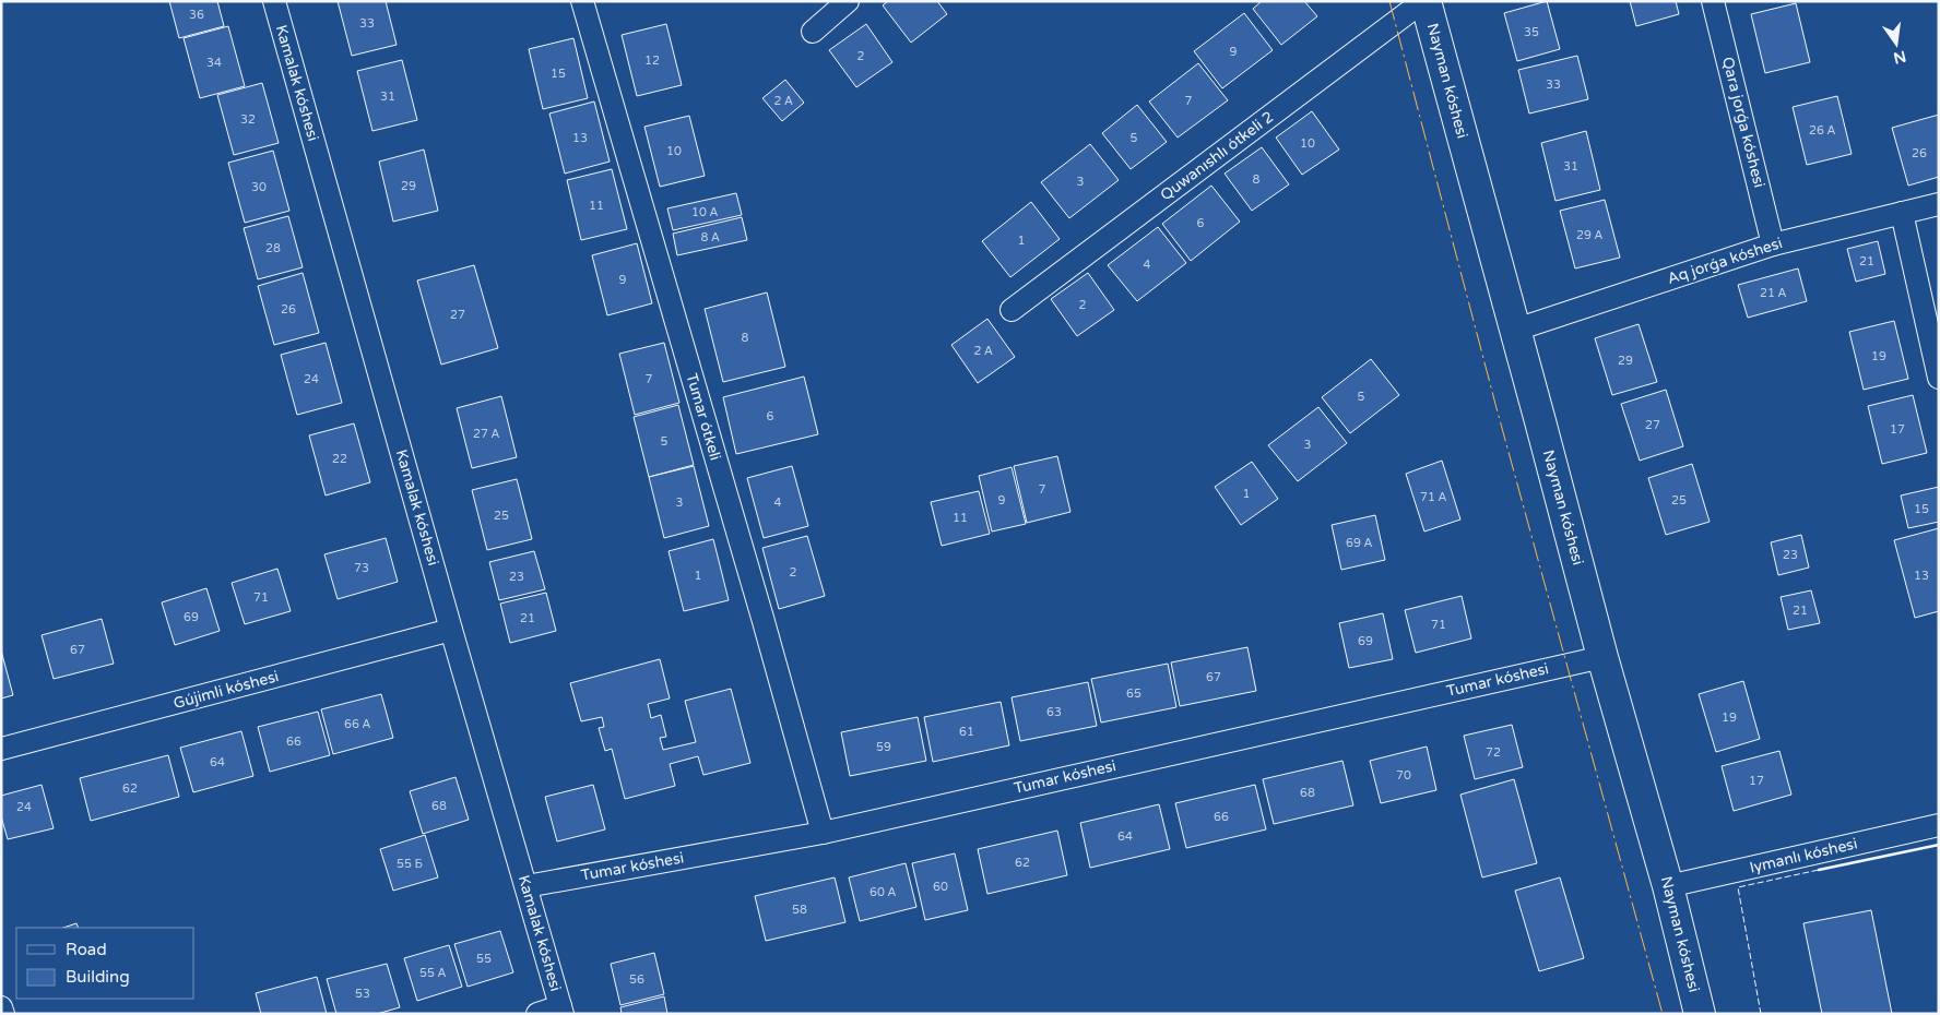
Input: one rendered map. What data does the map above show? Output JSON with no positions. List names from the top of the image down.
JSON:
{
  "streets": {
    "main road": ["Nayman kóshesi"],
    "street": [
      "Kamalak kóshesi",
      "Qara jorǵa kóshesi",
      "Quwanıshlı ótkeli 2",
      "Aq jorǵa kóshesi",
      "Tumar ótkeli",
      "Tumar kóshesi",
      "Gújimli kóshesi",
      "Iymanlı kóshesi"
    ]
  },
  "crossings": [
    ["Nayman kóshesi", "Quwanıshlı ótkeli 2"],
    ["Nayman kóshesi", "Aq jorǵa kóshesi"],
    ["Nayman kóshesi", "Tumar kóshesi"],
    ["Nayman kóshesi", "Iymanlı kóshesi"],
    ["Kamalak kóshesi", "Tumar kóshesi"],
    ["Kamalak kóshesi", "Gújimli kóshesi"],
    ["Qara jorǵa kóshesi", "Aq jorǵa kóshesi"],
    ["Tumar ótkeli", "Tumar kóshesi"]
  ],
  "house_numbers": [
    "36",
    "33",
    "35",
    "9",
    "2",
    "12",
    "34",
    "15",
    "33",
    "31",
    "2 А",
    "7",
    "32",
    "26 А",
    "13",
    "5",
    "10",
    "10",
    "26",
    "31",
    "8",
    "3",
    "29",
    "30",
    "11",
    "10 А",
    "6",
    "29 А",
    "8 А",
    "1",
    "28",
    "21",
    "4",
    "9",
    "21 А",
    "2",
    "26",
    "27",
    "8",
    "2 А",
    "19",
    "29",
    "24",
    "7",
    "5",
    "6",
    "27",
    "17",
    "27 А",
    "5",
    "3",
    "22",
    "7",
    "1",
    "71 А",
    "9",
    "25",
    "3",
    "4",
    "15",
    "25",
    "11",
    "69 А",
    "23",
    "73",
    "2",
    "1",
    "13",
    "23",
    "71",
    "21",
    "69",
    "21",
    "71",
    "69",
    "67",
    "67",
    "65",
    "63",
    "19",
    "66 А",
    "61",
    "66",
    "59",
    "72",
    "64",
    "70",
    "17",
    "62",
    "68",
    "68",
    "24",
    "66",
    "64",
    "62",
    "55 Б",
    "60",
    "60 А",
    "58",
    "55",
    "55 А",
    "56",
    "53"
  ],
  "legend": ["Road", "Building"],
  "north": "bottom"
}
